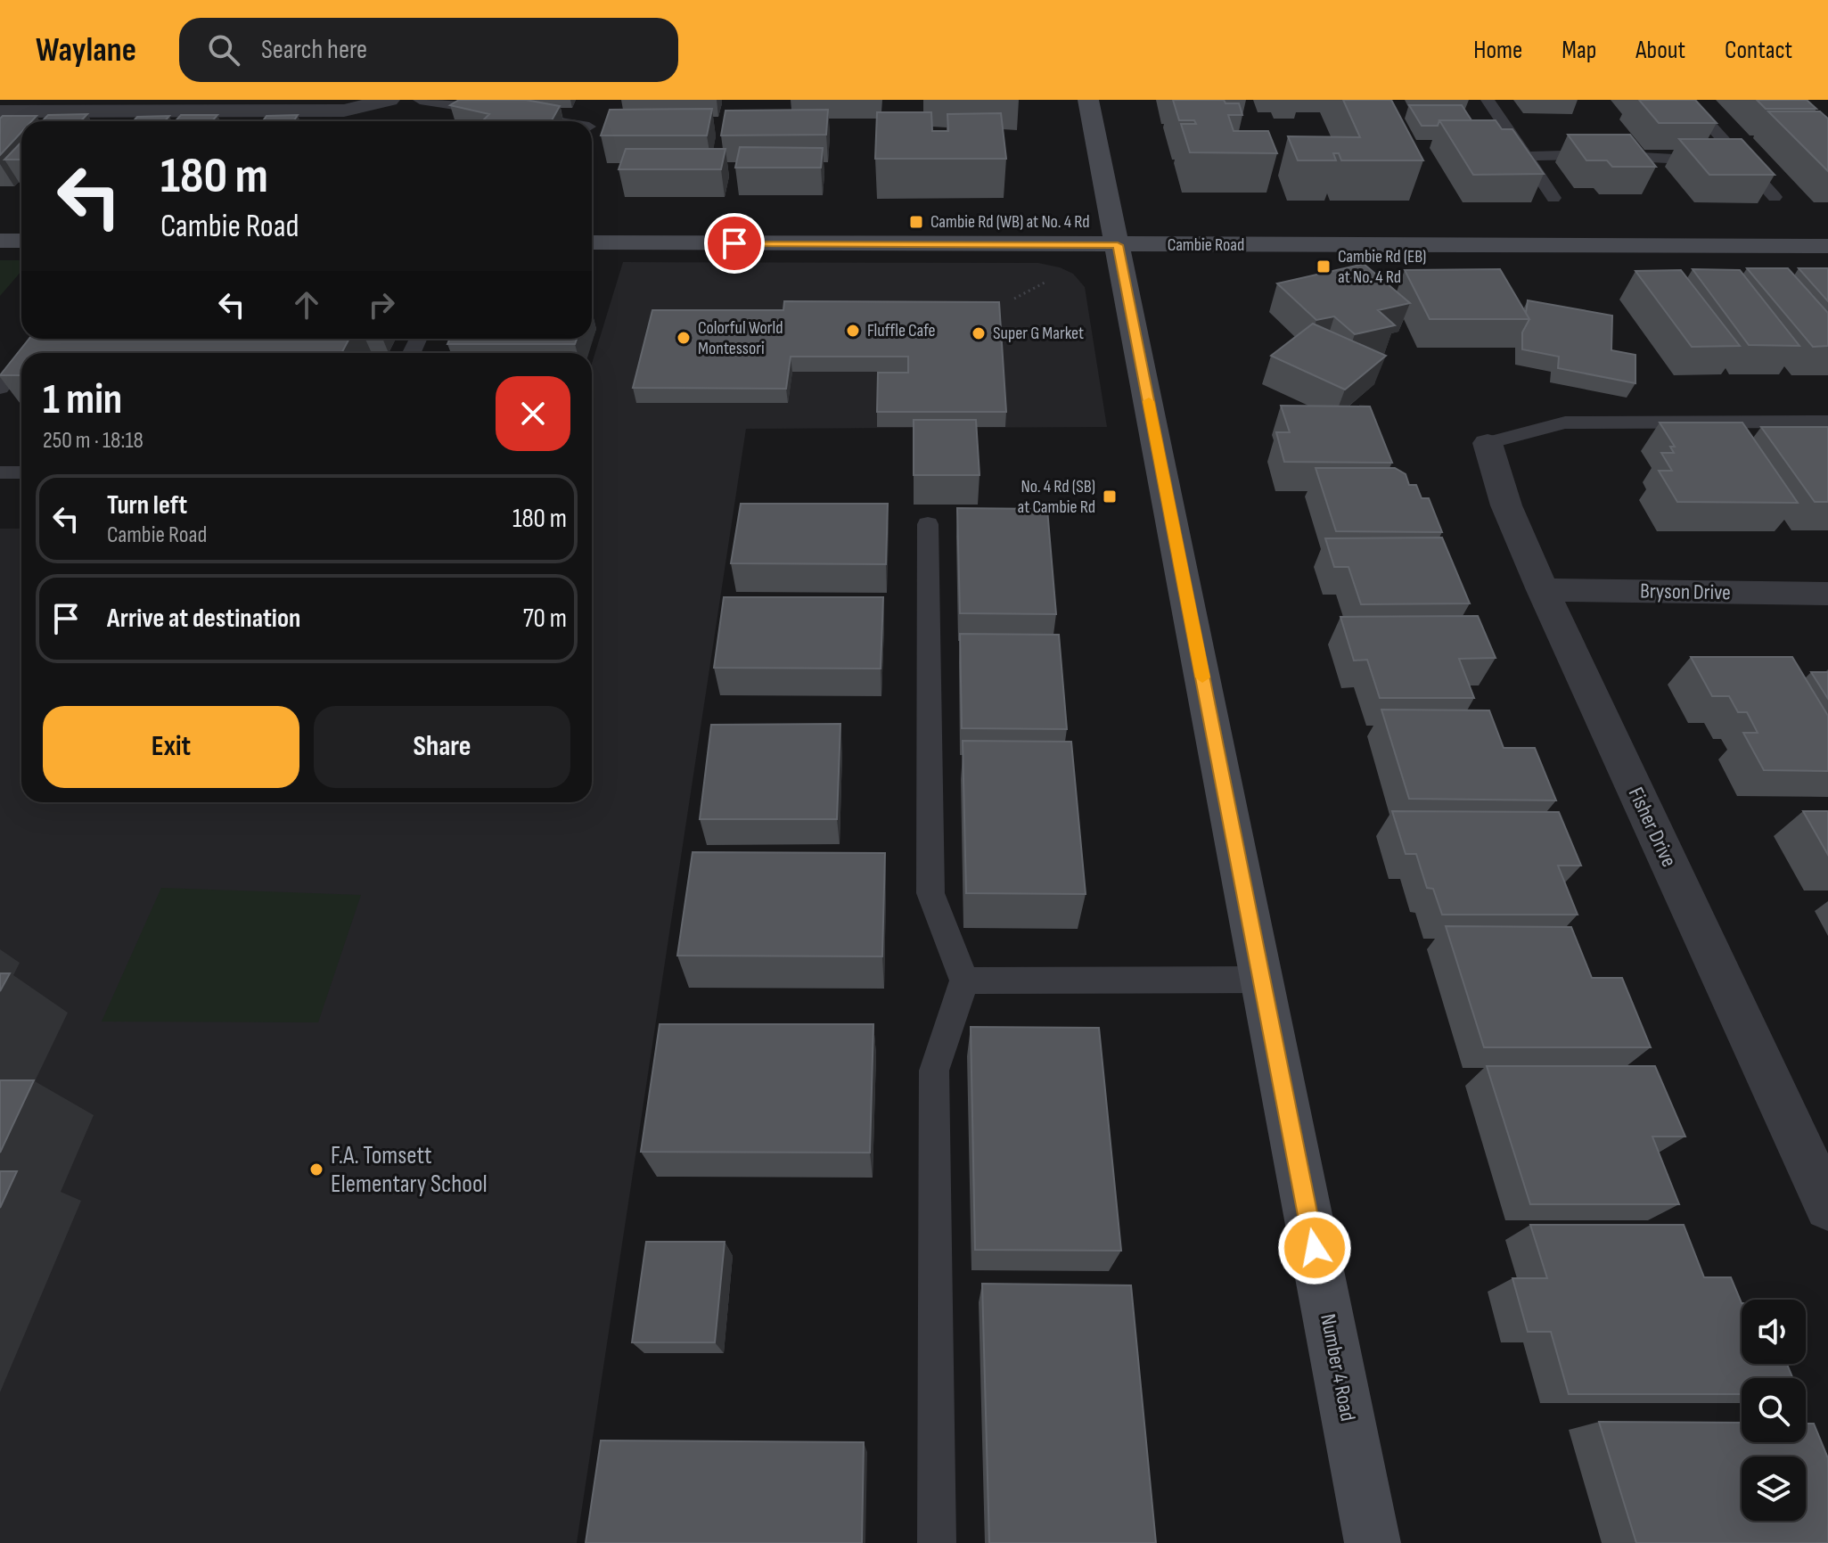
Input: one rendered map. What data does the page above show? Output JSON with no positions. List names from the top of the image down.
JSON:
{
  "streets": {
    "main road": ["Cambie Road", "Number 4 Road"],
    "street": ["Bryson Drive", "Fisher Drive"]
  },
  "crossings": [
    ["Cambie Road", "Number 4 Road"],
    ["Bryson Drive", "Fisher Drive"]
  ],
  "places": {
    "transit": ["Cambie Rd (WB) at No. 4 Rd", "Cambie Rd (EB) at No. 4 Rd", "No. 4 Rd (SB) at Cambie Rd"],
    "other": [
      "Fluffle Cafe",
      "Super G Market",
      "Colorful World Montessori",
      "F.A. Tomsett Elementary School"
    ]
  },
  "page": {
    "header": "Waylane",
    "search": "Search here",
    "nav": [
      "Home",
      "Map",
      "About",
      "Contact"
    ],
    "turn": ["180 m", "Cambie Road"],
    "heading": ["1 min", "250 m · 18:18"],
    "list": [
      {
        "name": "Turn left",
        "note": "Cambie Road",
        "value": "180 m"
      },
      {
        "name": "Arrive at destination",
        "value": "70 m"
      }
    ],
    "buttons": ["Exit", "Share"]
  }
}
